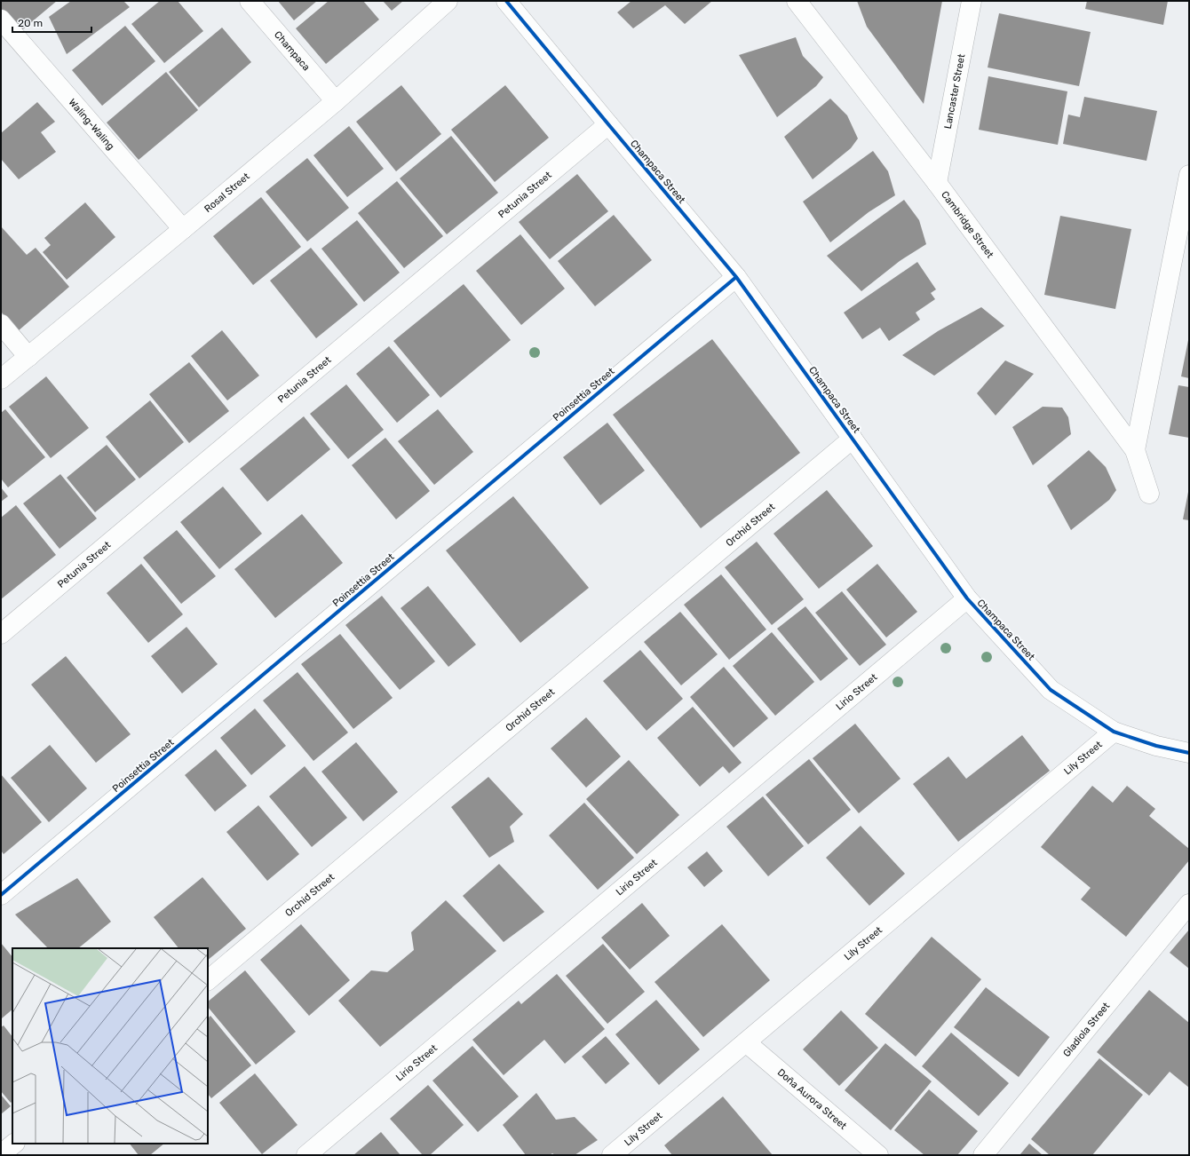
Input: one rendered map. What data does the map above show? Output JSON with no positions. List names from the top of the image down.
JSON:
{
  "streets": {
    "street": [
      "Champaca",
      "Lancaster Street",
      "Waling-Waling",
      "Champaca Street",
      "Rosal Street",
      "Petunia Street",
      "Cambridge Street",
      "Poinsettia Street",
      "Orchid Street",
      "Lirio Street",
      "Lily Street",
      "Gladiola Street",
      "Doña Aurora Street"
    ]
  },
  "crossings": [
    ["Champaca", "Rosal Street"],
    ["Lancaster Street", "Cambridge Street"],
    ["Waling-Waling", "Rosal Street"],
    ["Champaca Street", "Petunia Street"],
    ["Champaca Street", "Poinsettia Street"],
    ["Champaca Street", "Orchid Street"],
    ["Champaca Street", "Lirio Street"],
    ["Champaca Street", "Lily Street"],
    ["Lily Street", "Doña Aurora Street"]
  ],
  "scale_bar": "20 m"
}
